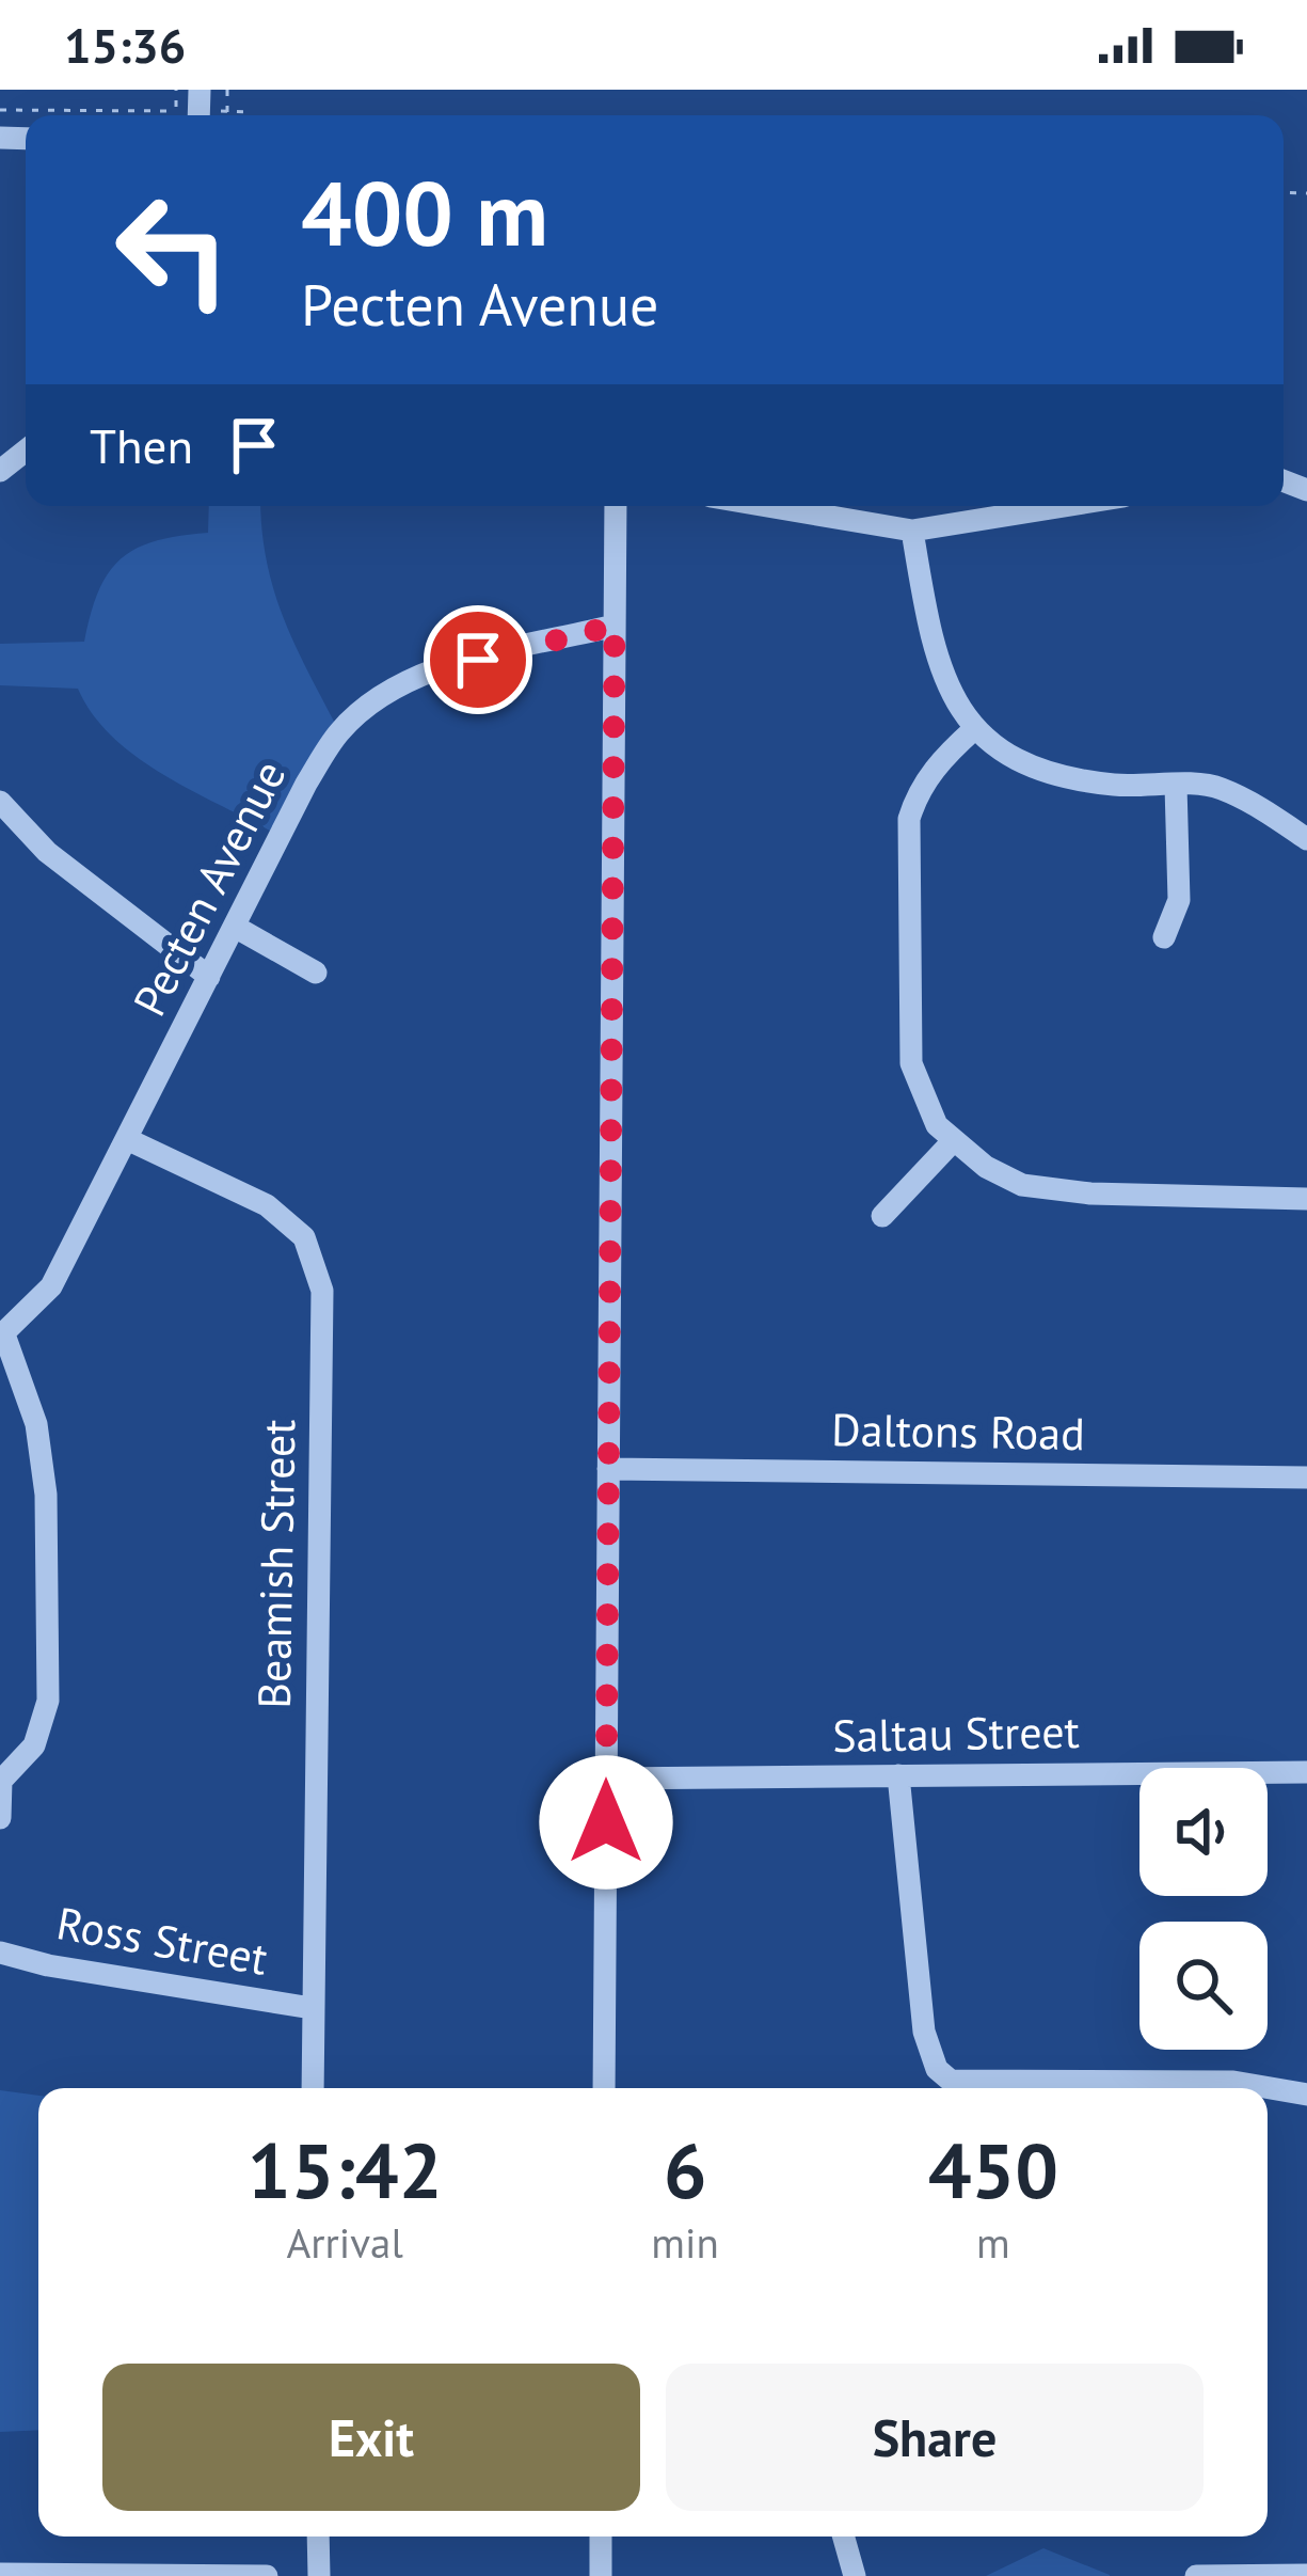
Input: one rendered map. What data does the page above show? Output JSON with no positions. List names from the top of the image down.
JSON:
{
  "streets": {
    "street": [
      "Pecten Avenue",
      "Daltons Road",
      "Beamish Street",
      "Saltau Street",
      "Ross Street"
    ]
  },
  "crossings": [
    ["Pecten Avenue", "Beamish Street"],
    ["Beamish Street", "Ross Street"]
  ],
  "page": {
    "status": "15:36",
    "turn": ["400 m", "Pecten Avenue"],
    "then": "Then",
    "eta": [
      "15:42",
      "Arrival",
      "6",
      "min",
      "450",
      "m"
    ],
    "buttons": ["Exit", "Share"]
  }
}
